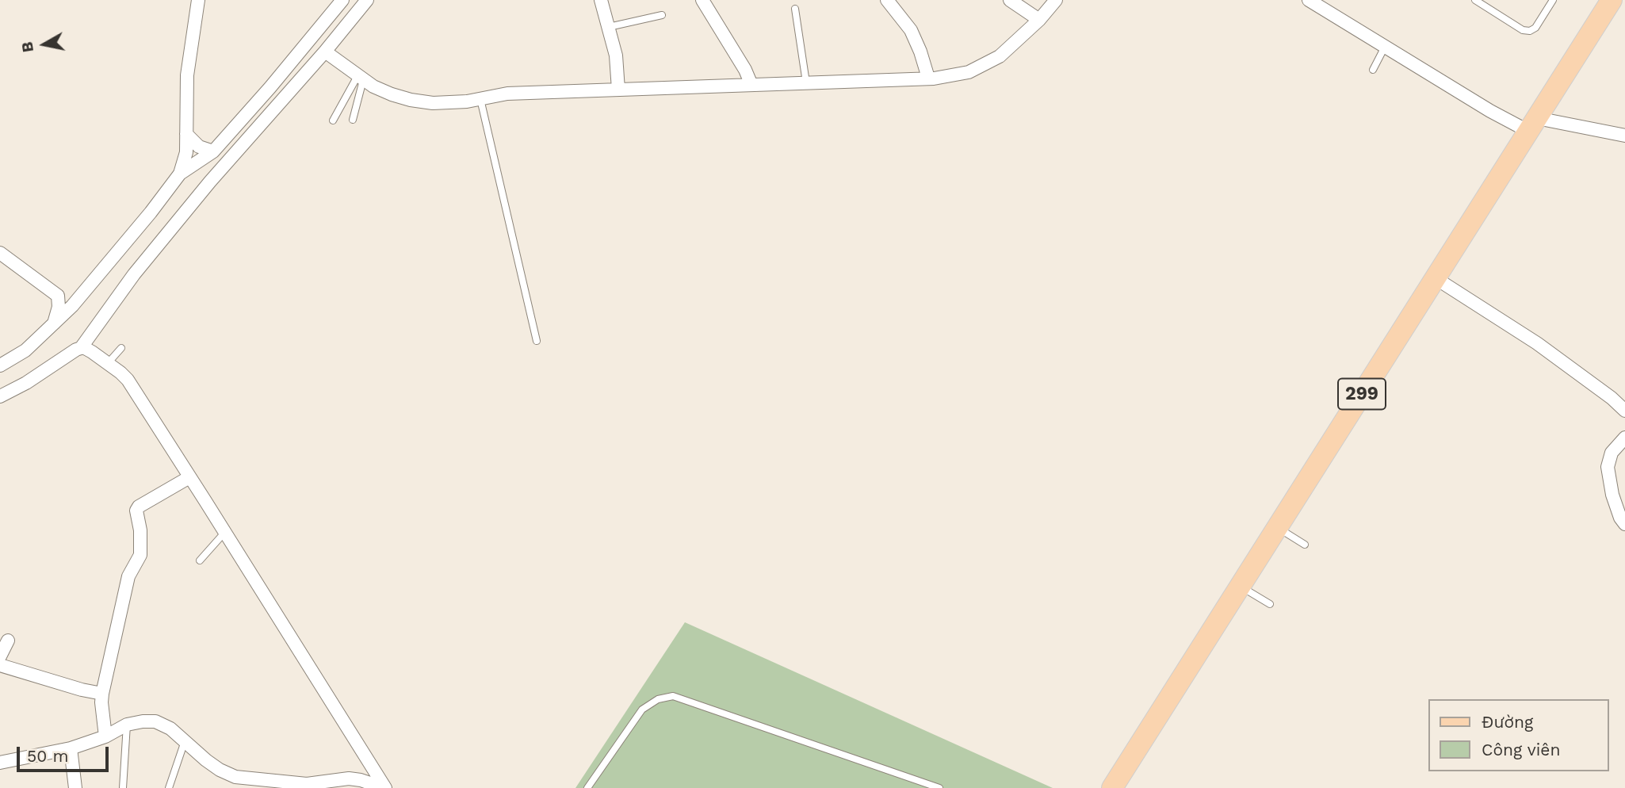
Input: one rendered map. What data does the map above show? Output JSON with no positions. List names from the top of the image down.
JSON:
{
  "streets": {
    "main road": ["299"]
  },
  "legend": ["Đường", "Công viên"],
  "scale_bar": "50 m",
  "north": "left"
}
